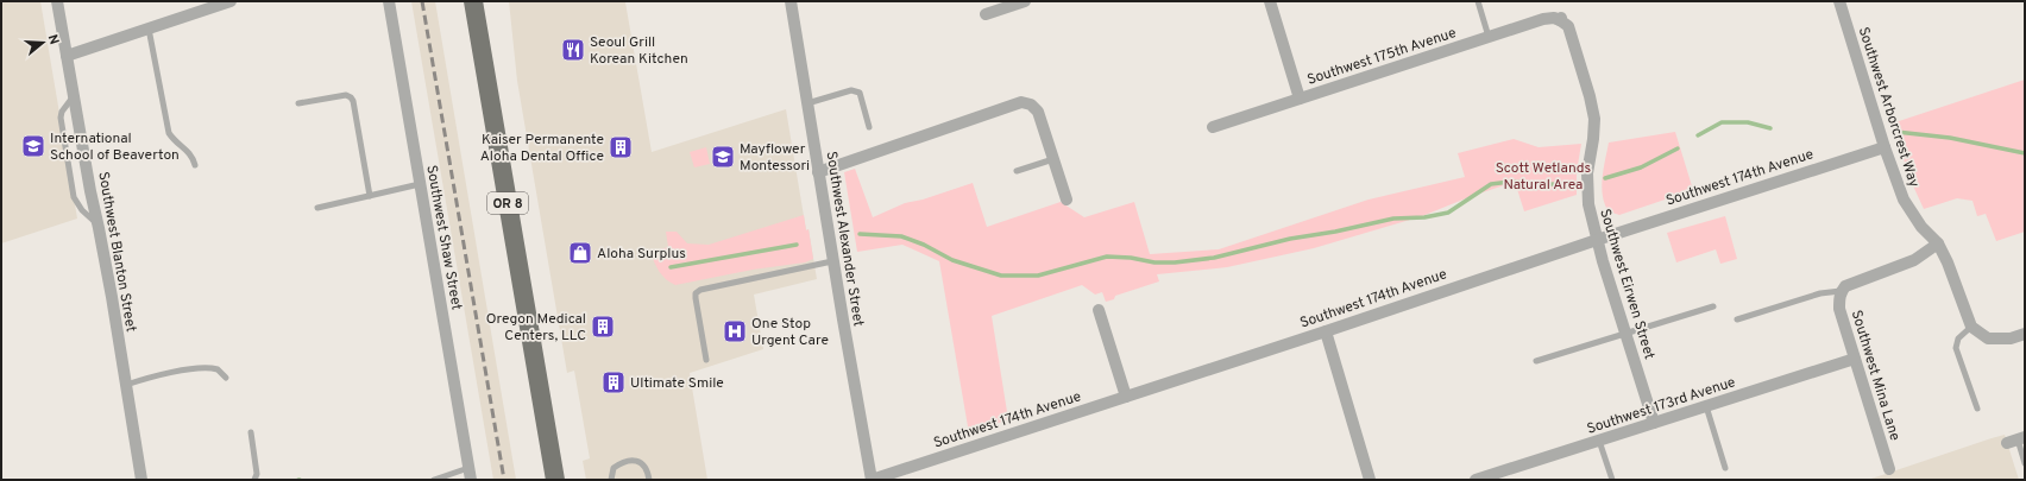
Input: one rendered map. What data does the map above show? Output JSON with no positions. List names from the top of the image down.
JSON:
{
  "streets": {
    "main road": ["OR 8"],
    "street": [
      "Southwest 175th Avenue",
      "Southwest Arborcrest Way",
      "Southwest 174th Avenue",
      "Southwest Shaw Street",
      "Southwest Alexander Street",
      "Southwest Blanton Street",
      "Southwest Eirwen Street",
      "Southwest Mina Lane",
      "Southwest 173rd Avenue"
    ]
  },
  "crossings": [
    ["Southwest 175th Avenue", "Southwest Eirwen Street"],
    ["Southwest Arborcrest Way", "Southwest 174th Avenue"],
    ["Southwest 174th Avenue", "Southwest Alexander Street"],
    ["Southwest 174th Avenue", "Southwest Eirwen Street"],
    ["Southwest Eirwen Street", "Southwest 173rd Avenue"],
    ["Southwest Mina Lane", "Southwest 173rd Avenue"]
  ],
  "parks": ["Scott Wetlands Natural Area"],
  "places": {
    "restaurant": ["Seoul Grill Korean Kitchen"],
    "school or university": ["International School of Beaverton", "Mayflower Montessori"],
    "building": ["Kaiser Permanente Aloha Dental Office", "Oregon Medical Centers, LLC", "Ultimate Smile"],
    "shop": ["Aloha Surplus"],
    "hospital": ["One Stop Urgent Care"]
  },
  "north": "right"
}
